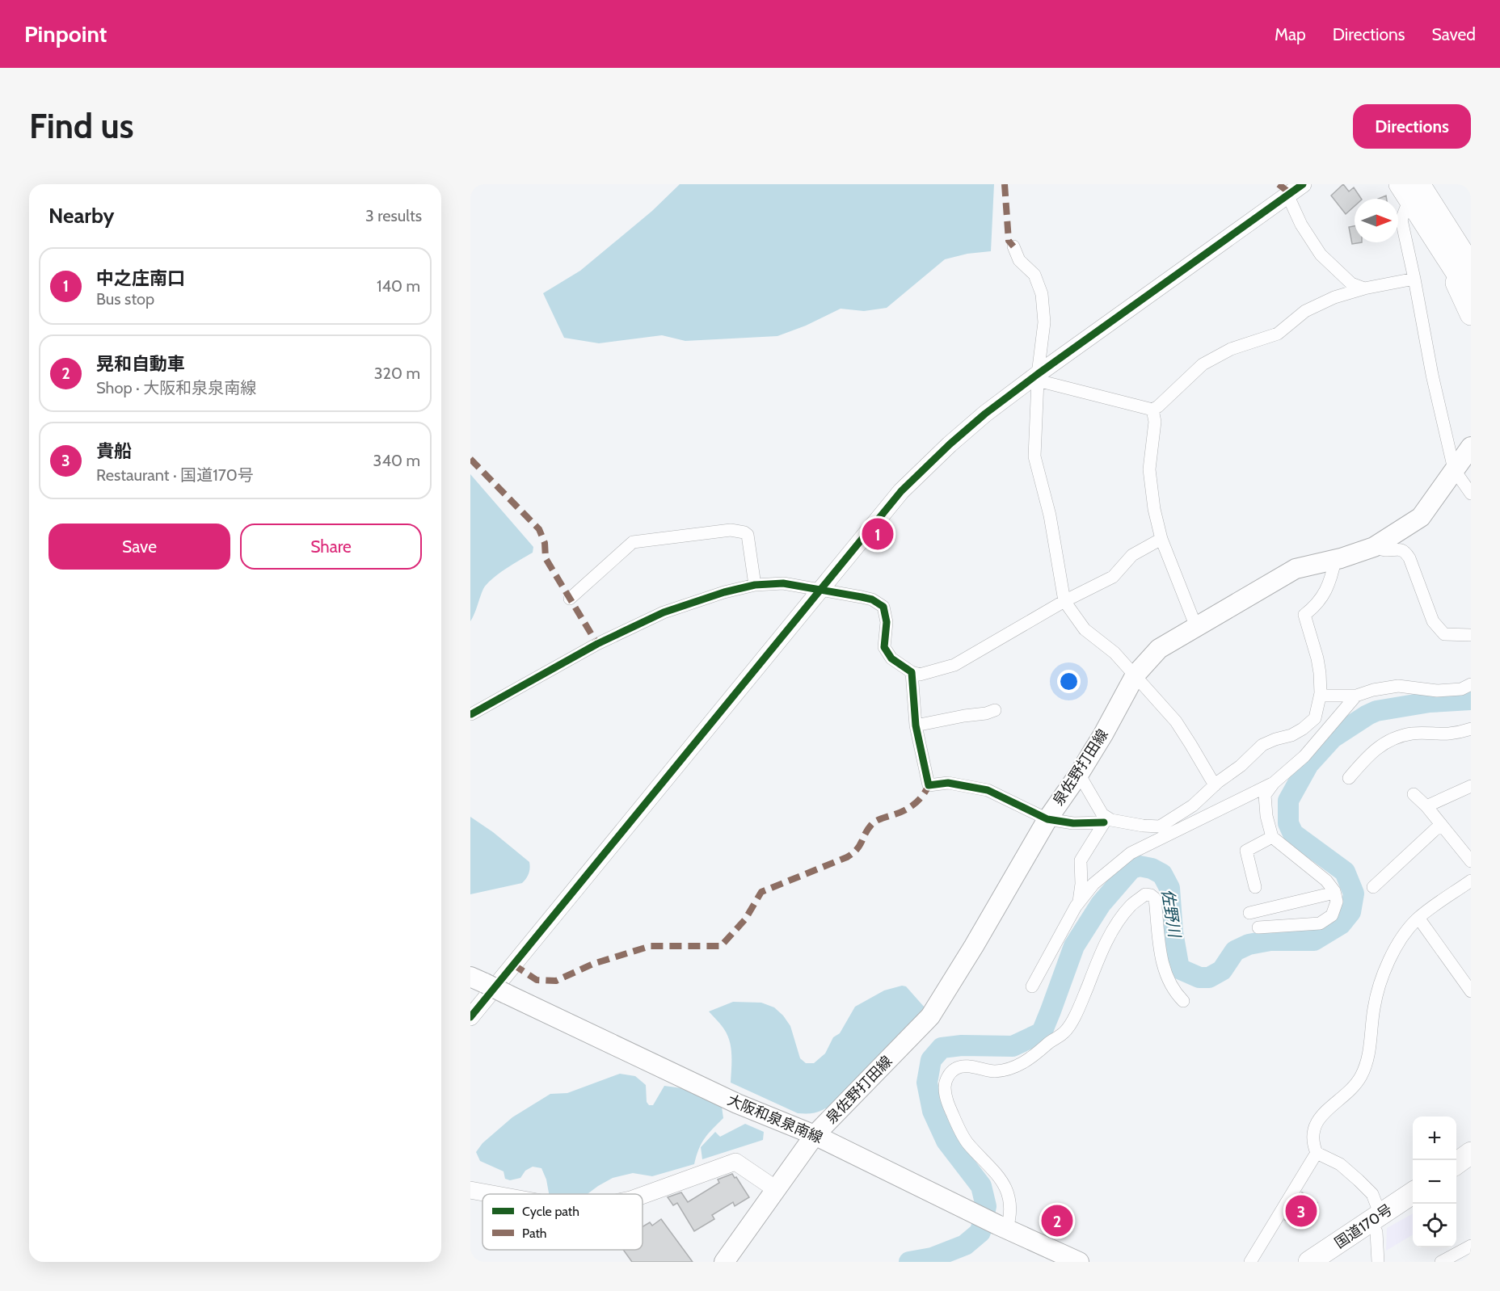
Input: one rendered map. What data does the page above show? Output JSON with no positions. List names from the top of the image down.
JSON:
{
  "streets": {
    "highway": ["国道170号"],
    "main road": ["泉佐野打田線", "大阪和泉泉南線"]
  },
  "crossings": [
    ["泉佐野打田線", "大阪和泉泉南線"]
  ],
  "water": ["佐野川"],
  "legend": ["Cycle path", "Path"],
  "north": "right",
  "page": {
    "header": "Pinpoint",
    "nav": ["Map", "Directions", "Saved"],
    "buttons": [
      "Directions",
      ["Save", "Share"]
    ],
    "title": "Find us",
    "heading": ["Nearby", "3 results"],
    "list": [
      {
        "mark": "1",
        "name": "中之庄南口",
        "note": "Bus stop",
        "value": "140 m"
      },
      {
        "mark": "2",
        "name": "晃和自動車",
        "note": "Shop · 大阪和泉泉南線",
        "value": "320 m"
      },
      {
        "mark": "3",
        "name": "貴船",
        "note": "Restaurant · 国道170号",
        "value": "340 m"
      }
    ],
    "pins": ["1", "3", "2"],
    "map_buttons": ["+", "−"]
  }
}
